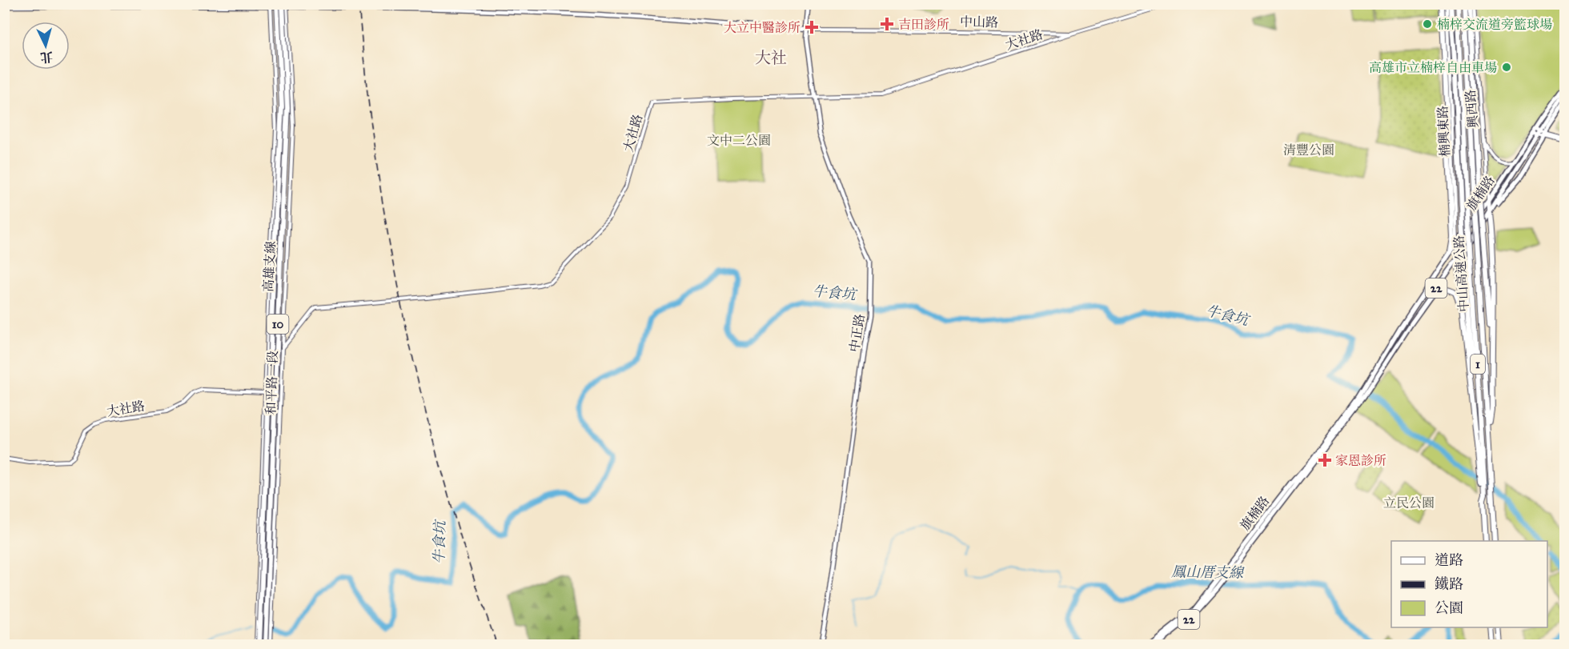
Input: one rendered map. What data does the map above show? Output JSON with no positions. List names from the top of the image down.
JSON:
{
  "streets": {
    "highway": [
      "高雄支線",
      "中山高速公路",
      "10",
      "1"
    ],
    "main road": [
      "中山路",
      "旗楠路",
      "22",
      "中正路"
    ],
    "street": [
      "大社路",
      "興西路",
      "楠興東路",
      "和平路一段"
    ]
  },
  "crossings": [
    ["中山路", "大社路"],
    ["中山路", "高雄支線"],
    ["中山路", "中正路"],
    ["中山路", "和平路一段"],
    ["大社路", "中正路"],
    ["大社路", "和平路一段"],
    ["興西路", "旗楠路"],
    ["楠興東路", "旗楠路"],
    ["旗楠路", "22"],
    ["高雄支線", "和平路一段"]
  ],
  "districts": ["大社"],
  "water": ["牛食坑", "鳳山厝支線"],
  "parks": ["文中二公園", "清豐公園", "立民公園"],
  "places": {
    "health": ["吉田診所", "大立中醫診所", "家恩診所"],
    "other": ["楠梓交流道旁籃球場", "高雄市立楠梓自由車場"]
  },
  "legend": ["道路", "鐵路", "公園"],
  "north": "bottom"
}
